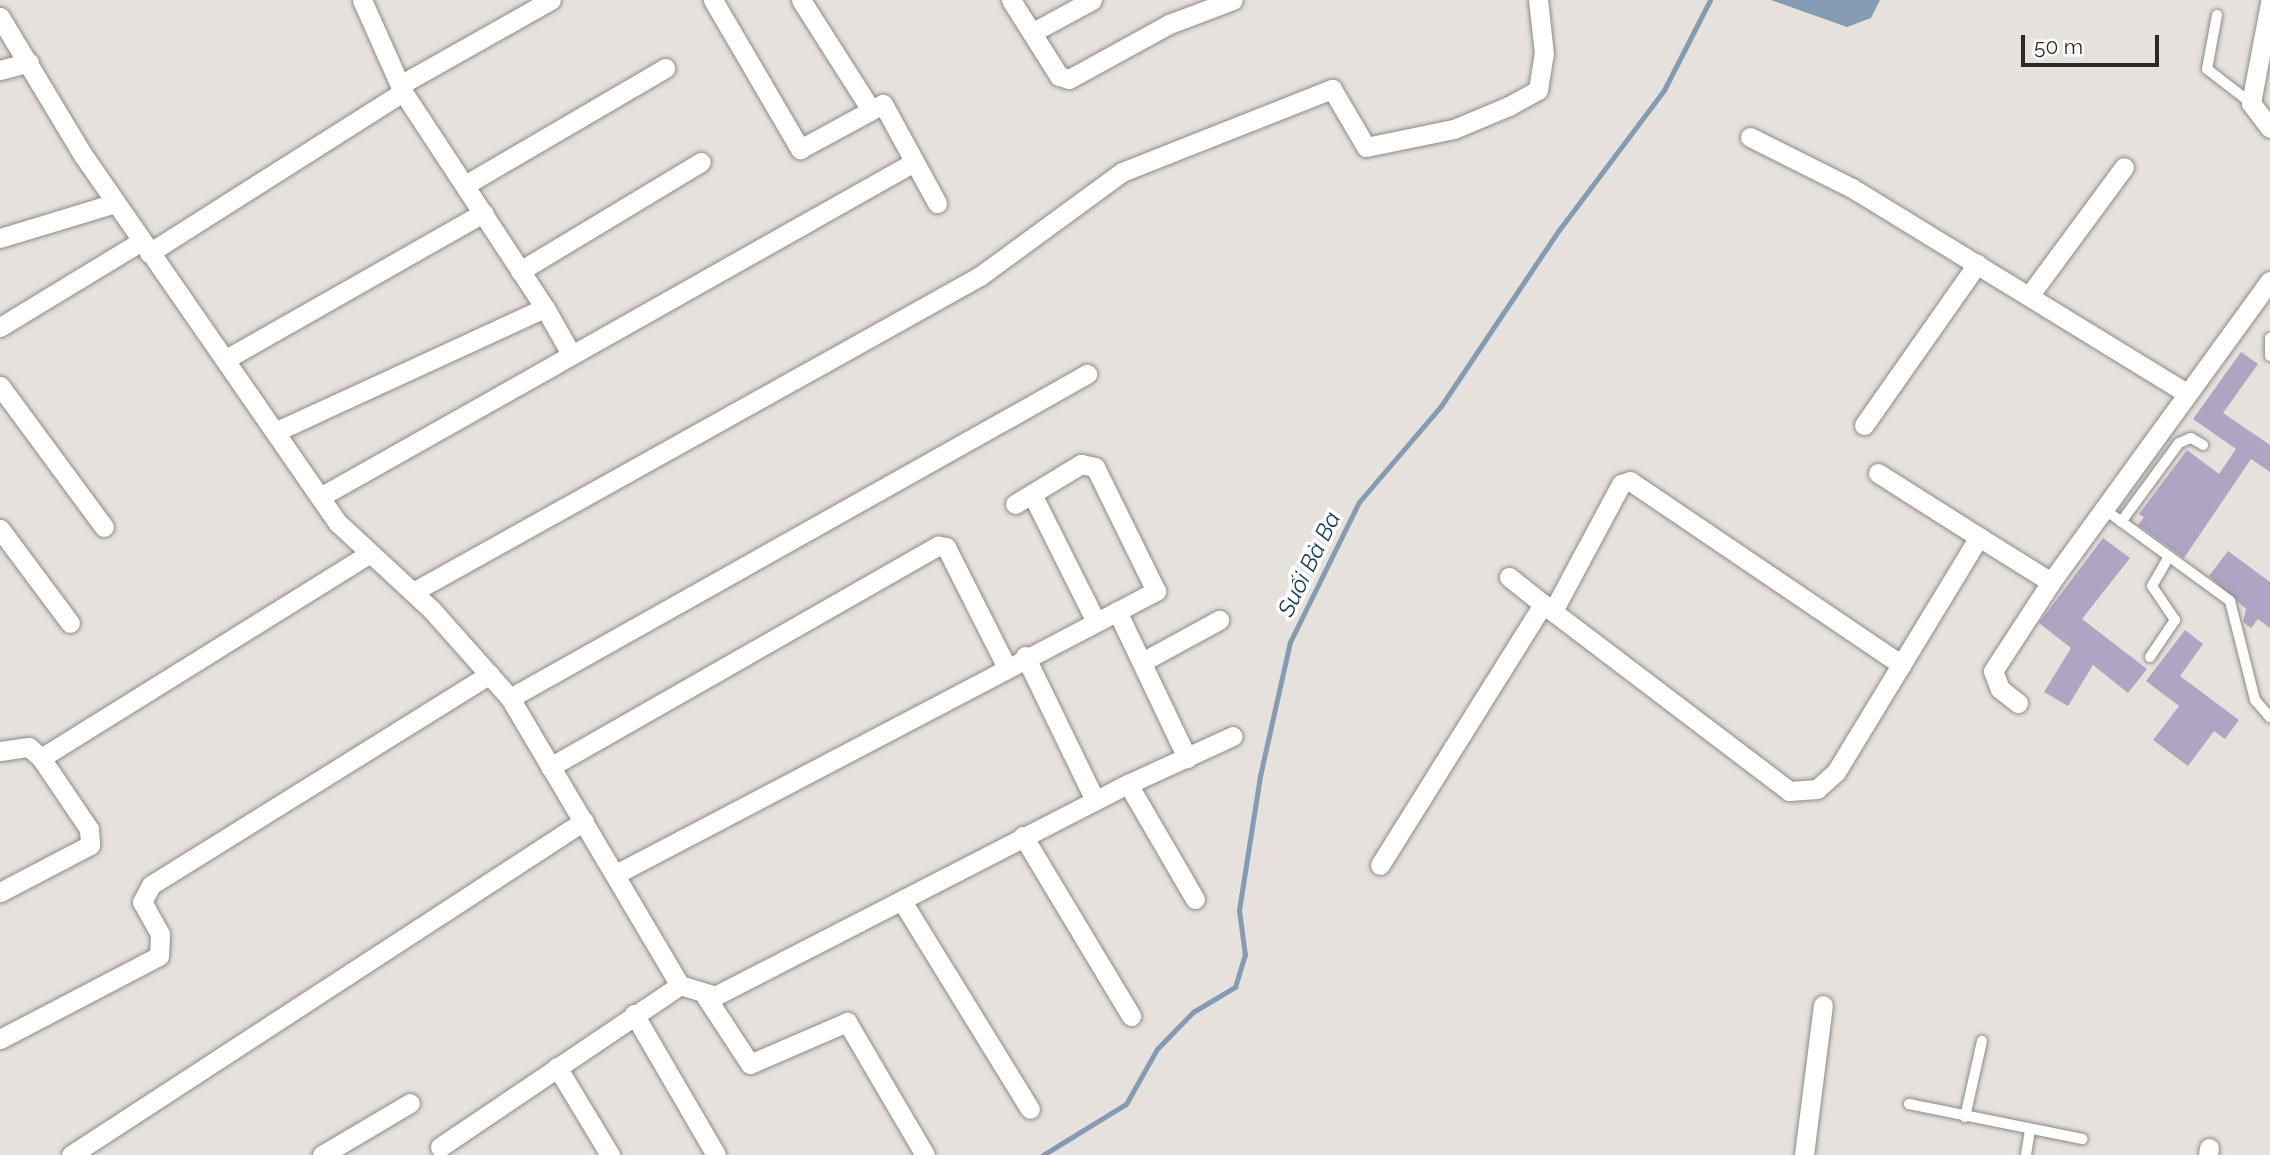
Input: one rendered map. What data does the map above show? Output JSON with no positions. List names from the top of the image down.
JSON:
{
  "water": ["Suối Bà Ba"],
  "scale_bar": "50 m"
}
